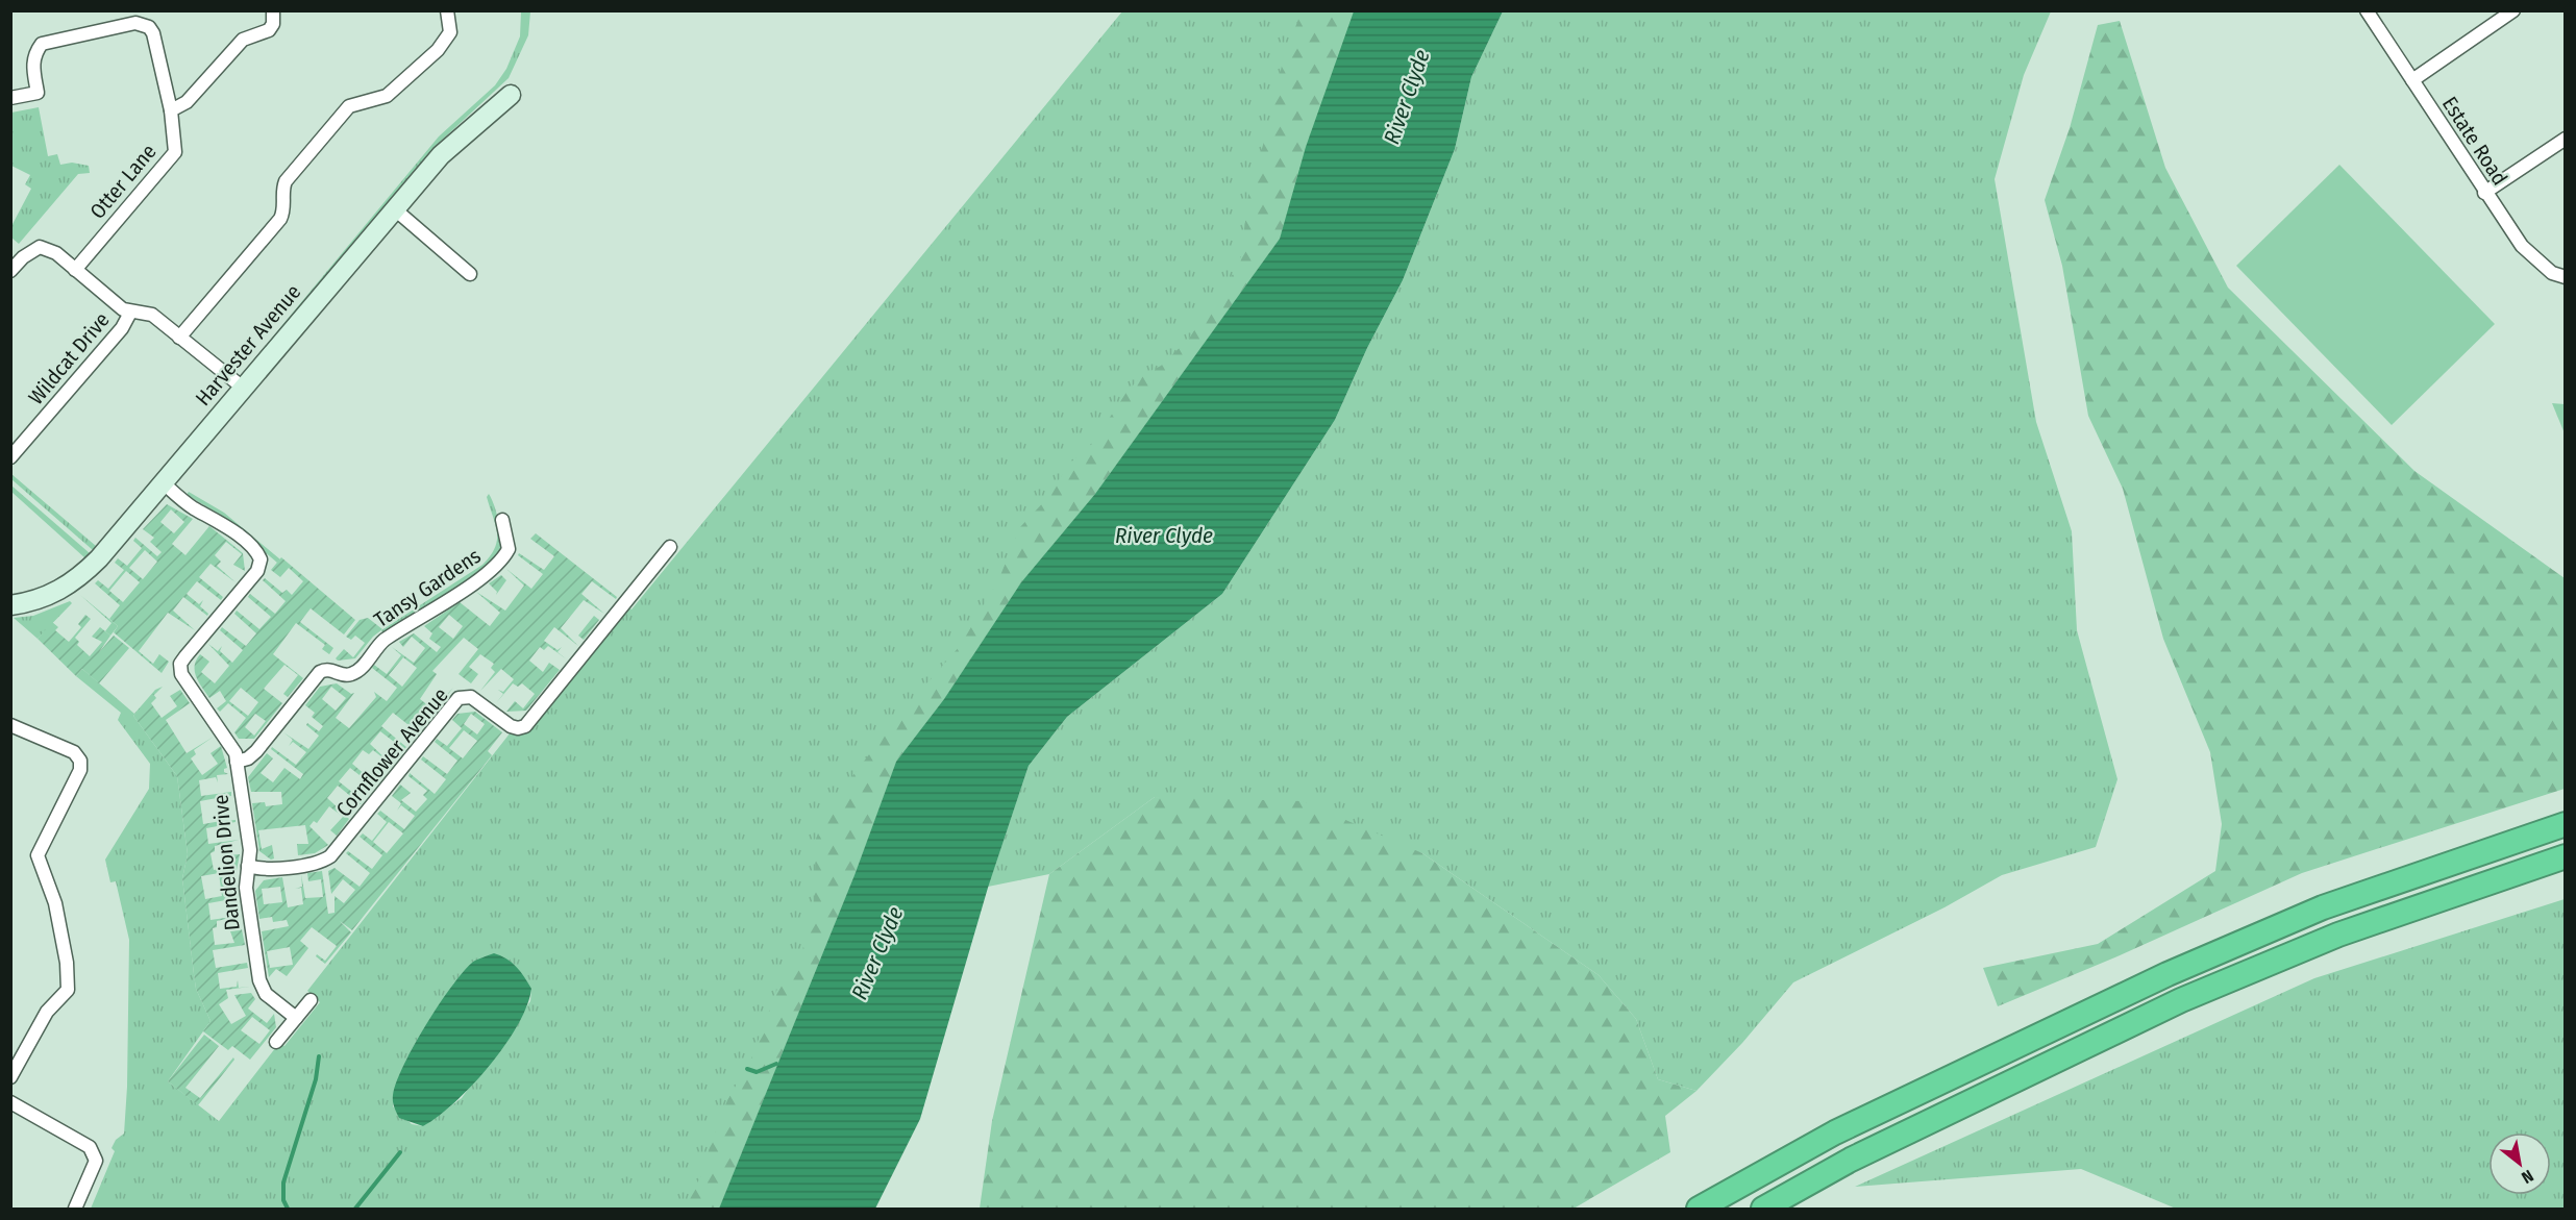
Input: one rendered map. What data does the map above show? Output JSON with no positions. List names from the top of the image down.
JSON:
{
  "streets": {
    "street": [
      "Estate Road",
      "Otter Lane",
      "Harvester Avenue",
      "Wildcat Drive",
      "Tansy Gardens",
      "Cornflower Avenue",
      "Dandelion Drive"
    ]
  },
  "crossings": [
    ["Harvester Avenue", "Dandelion Drive"],
    ["Tansy Gardens", "Dandelion Drive"],
    ["Cornflower Avenue", "Dandelion Drive"]
  ],
  "water": ["River Clyde"],
  "north": "bottom right"
}
